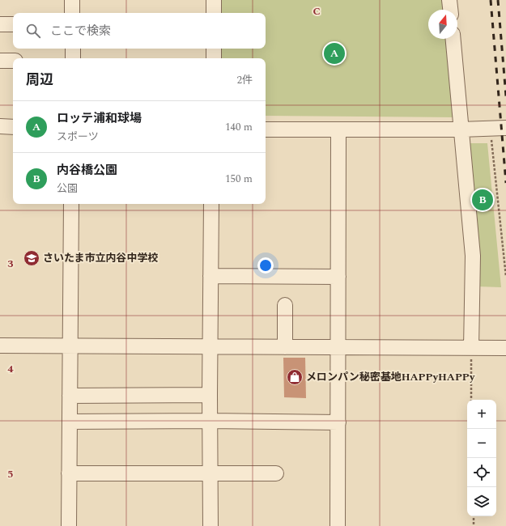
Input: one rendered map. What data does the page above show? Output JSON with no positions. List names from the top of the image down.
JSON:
{
  "places": {
    "school or university": ["さいたま市立内谷中学校"],
    "shop": ["メロンパン秘密基地HAPPyHAPPy"]
  },
  "north": "top",
  "page": {
    "search": "ここで検索",
    "pins": ["A", "B"],
    "heading": ["周辺", "2件"],
    "list": [
      {
        "mark": "A",
        "name": "ロッテ浦和球場",
        "note": "スポーツ",
        "value": "140 m"
      },
      {
        "mark": "B",
        "name": "内谷橋公園",
        "note": "公園",
        "value": "150 m"
      }
    ],
    "map_buttons": ["+", "−"]
  },
  "grid": {
    "columns": ["C"],
    "rows": ["3", "4", "5"]
  }
}
